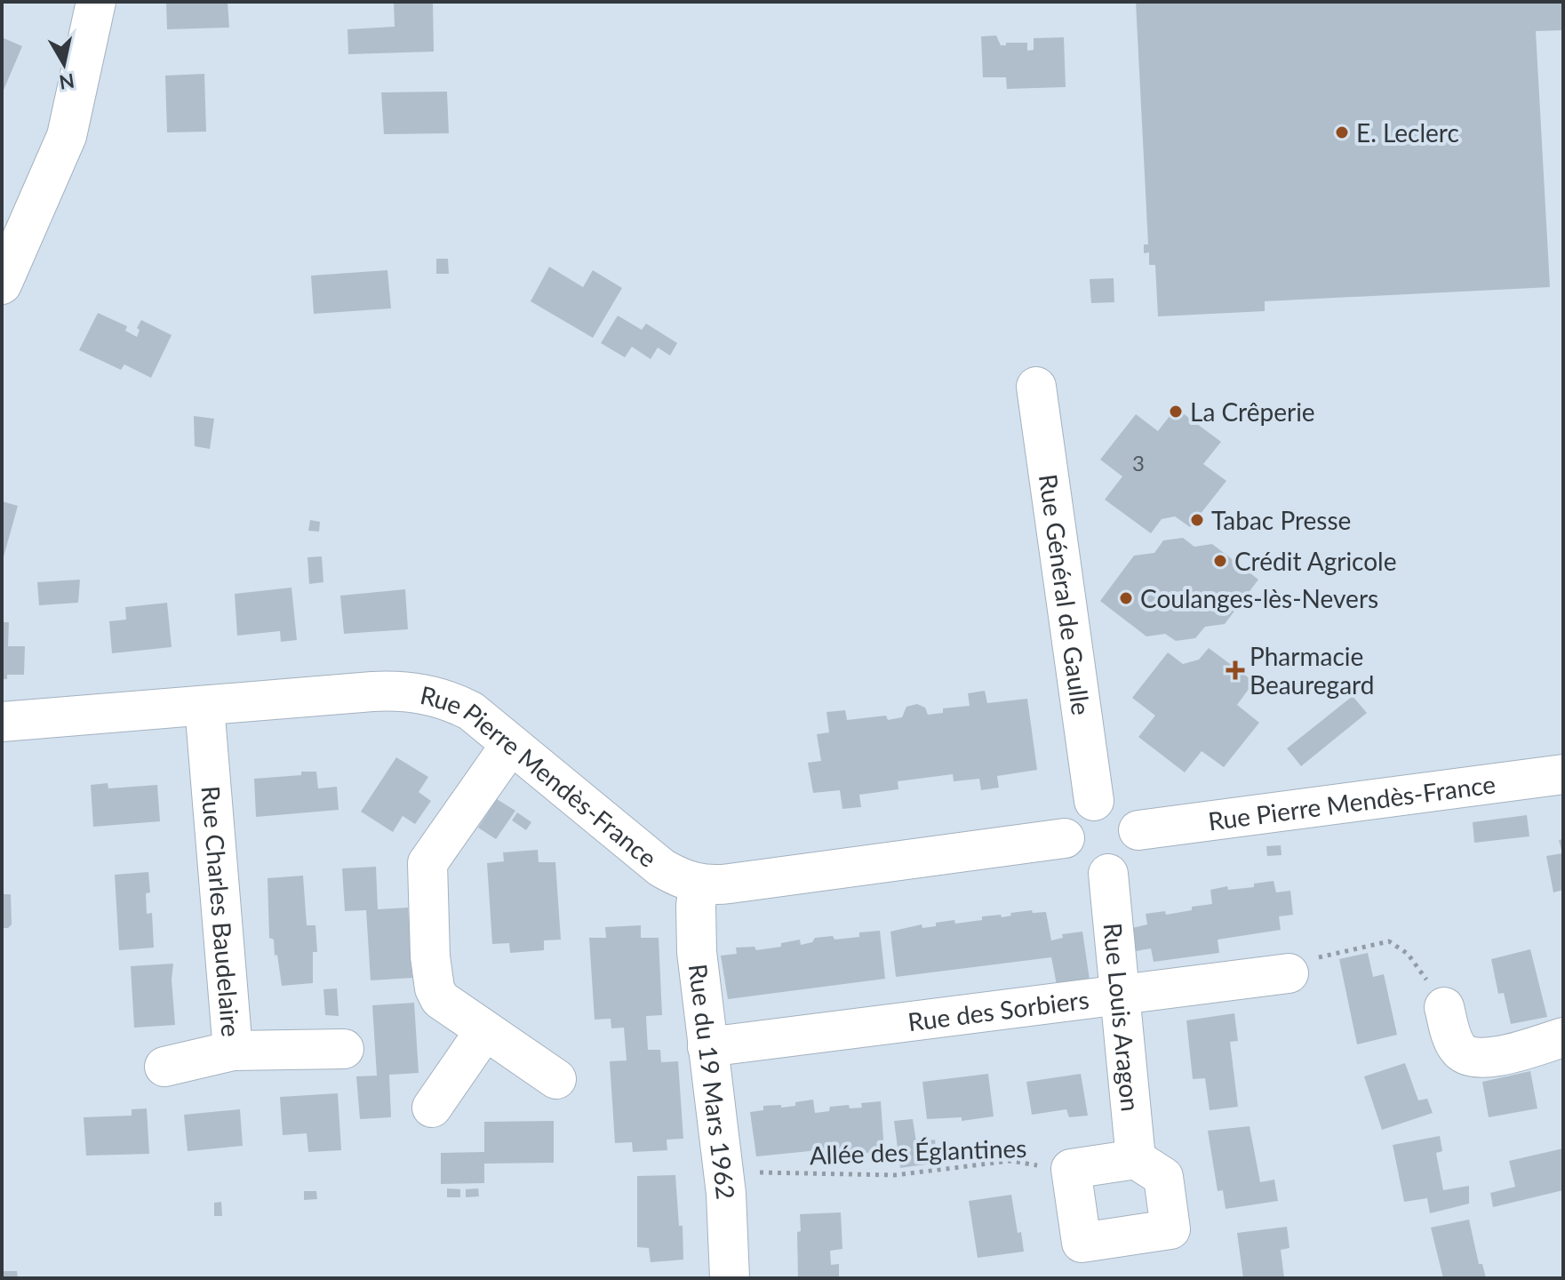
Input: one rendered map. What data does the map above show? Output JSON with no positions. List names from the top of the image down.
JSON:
{
  "streets": {
    "street": [
      "Rue Général de Gaulle",
      "Rue Pierre Mendès-France",
      "Rue Charles Baudelaire",
      "Rue des Sorbiers",
      "Rue Louis Aragon",
      "Rue du 19 Mars 1962"
    ],
    "path": ["Allée des Églantines"]
  },
  "crossings": [
    ["Rue Général de Gaulle", "Rue Pierre Mendès-France"],
    ["Rue Général de Gaulle", "Rue Louis Aragon"],
    ["Rue Pierre Mendès-France", "Rue Charles Baudelaire"],
    ["Rue Pierre Mendès-France", "Rue Louis Aragon"],
    ["Rue Pierre Mendès-France", "Rue du 19 Mars 1962"],
    ["Rue des Sorbiers", "Rue Louis Aragon"],
    ["Rue des Sorbiers", "Rue du 19 Mars 1962"],
    ["Rue du 19 Mars 1962", "Allée des Églantines"]
  ],
  "places": {
    "other": [
      "E. Leclerc",
      "La Crêperie",
      "Tabac Presse",
      "Crédit Agricole",
      "Coulanges-lès-Nevers"
    ],
    "health": ["Pharmacie Beauregard"]
  },
  "house_numbers": ["3"],
  "north": "bottom"
}
